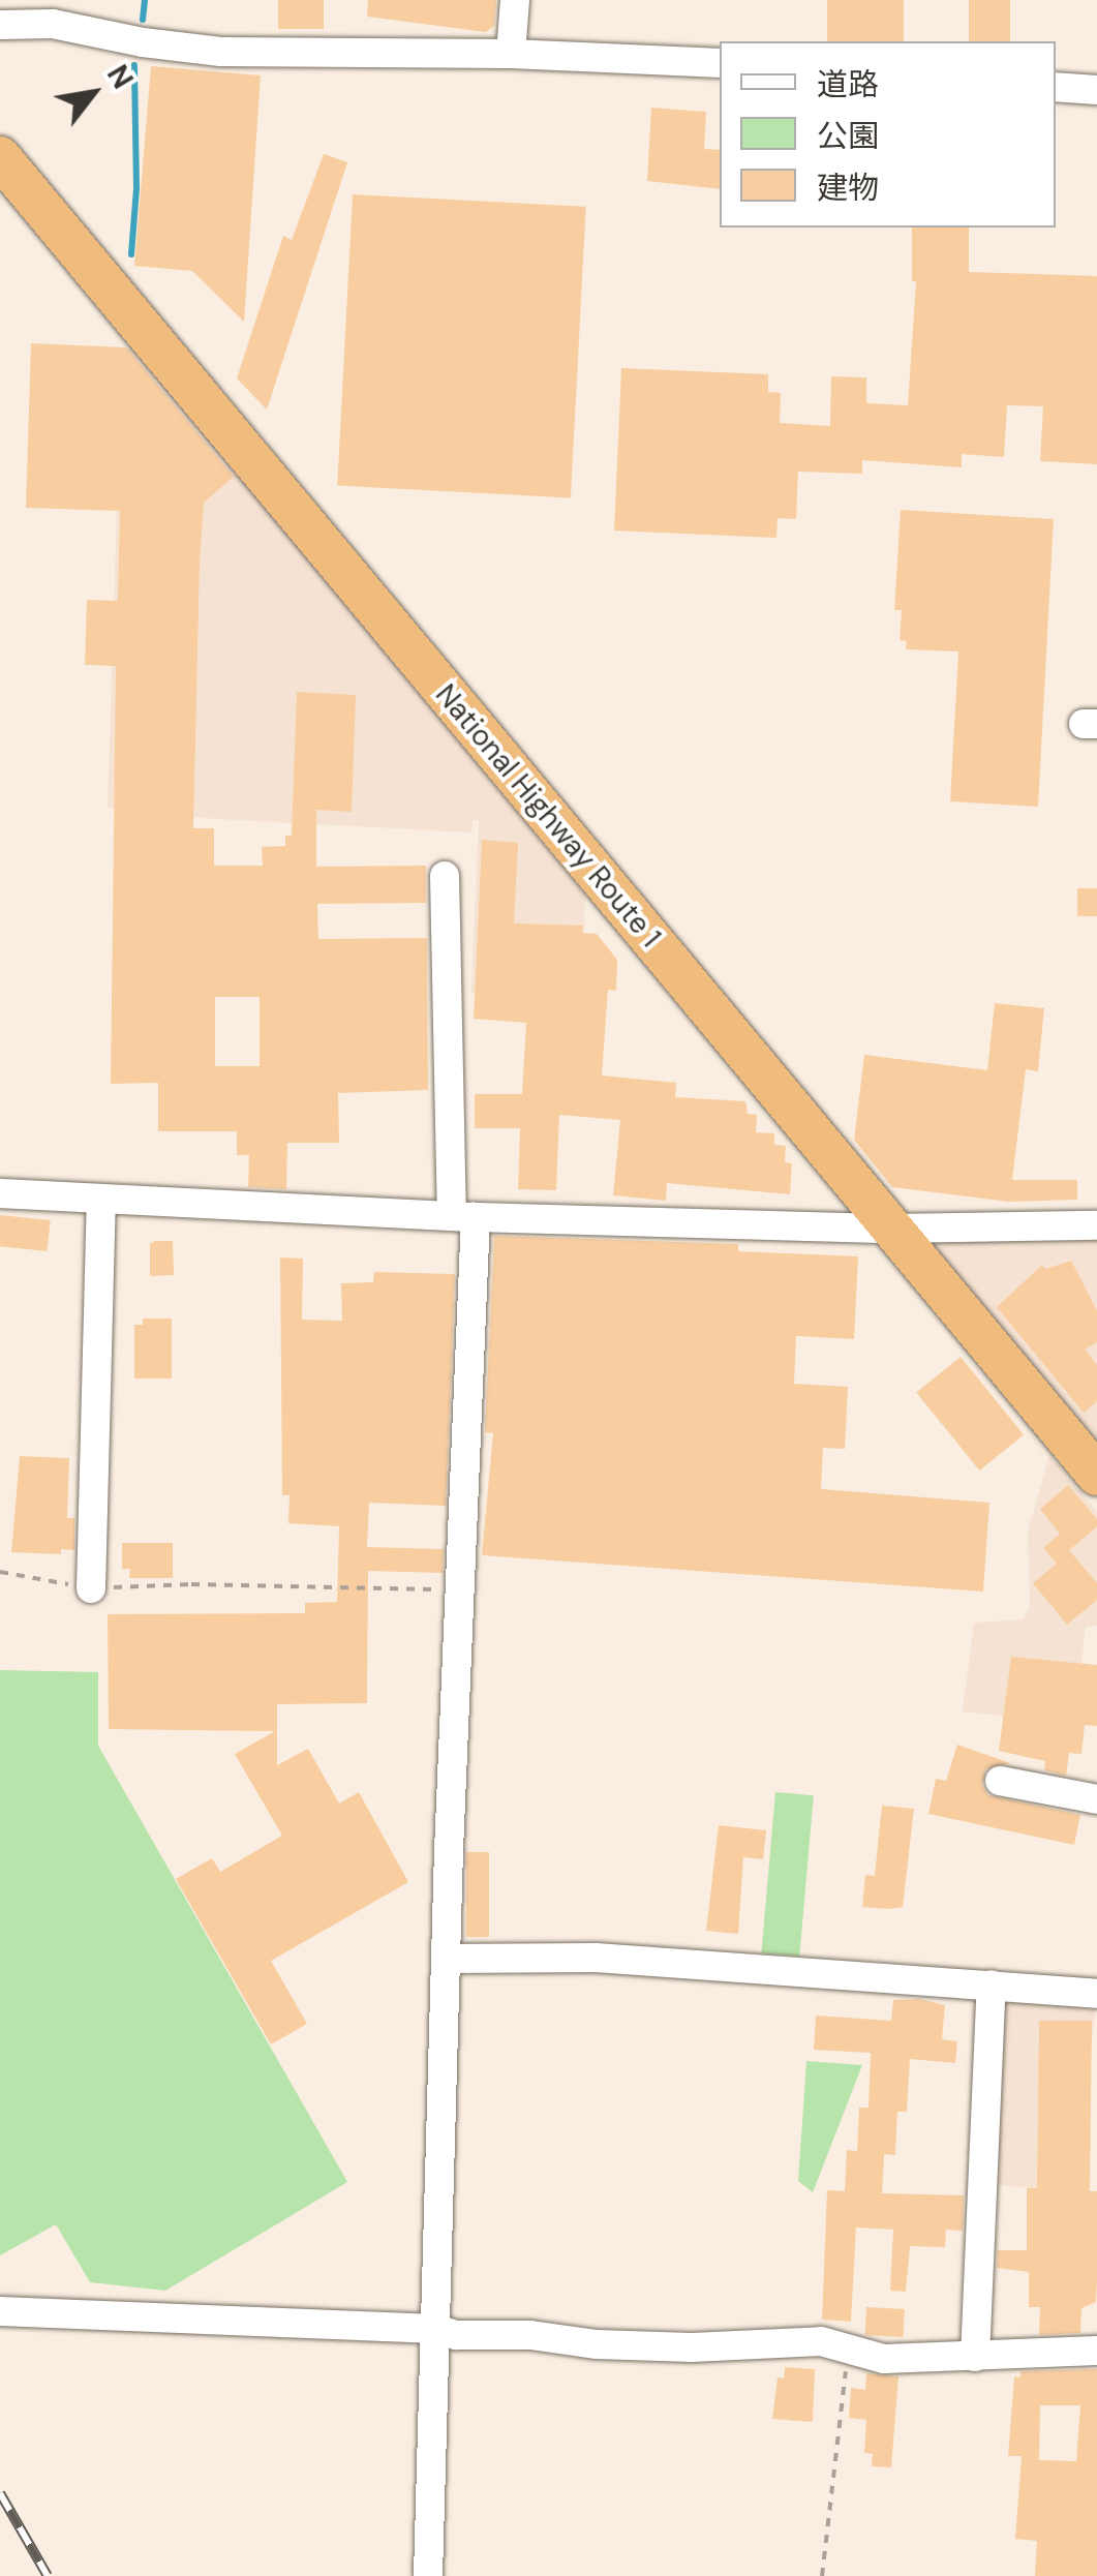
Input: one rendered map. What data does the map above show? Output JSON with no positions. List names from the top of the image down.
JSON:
{
  "streets": {
    "highway": ["National Highway Route 1"]
  },
  "legend": ["道路", "公園", "建物"],
  "north": "top right"
}
